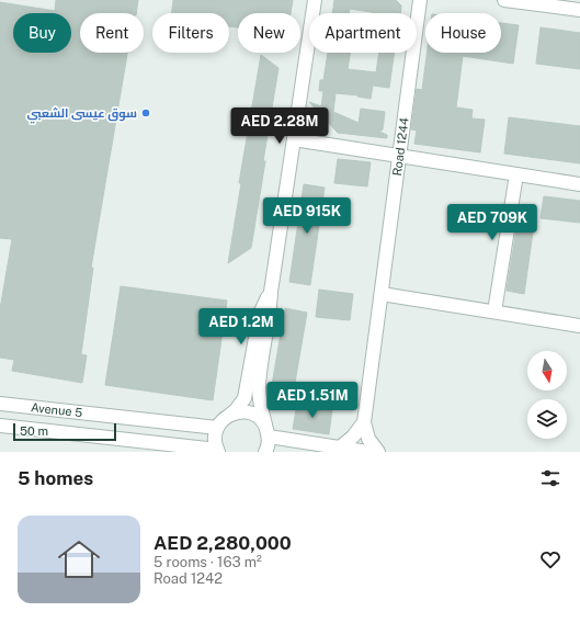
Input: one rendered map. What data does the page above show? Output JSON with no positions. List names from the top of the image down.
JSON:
{
  "streets": {
    "street": ["Road 1244", "Avenue 5"]
  },
  "places": ["سوق عيسى الشعبي"],
  "scale_bar": "50 m",
  "north": "bottom",
  "page": {
    "chip": [
      "Buy",
      "Rent",
      "Filters",
      "New",
      "Apartment",
      "House"
    ],
    "price": [
      "AED 2.28M",
      "AED 915K",
      "AED 709K",
      "AED 1.2M",
      "AED 1.51M"
    ],
    "scale": "50 m",
    "heading": "5 homes",
    "list": [
      {
        "name": "AED 2,280,000",
        "note": "5 rooms · 163 m² · Road 1242"
      }
    ]
  }
}
